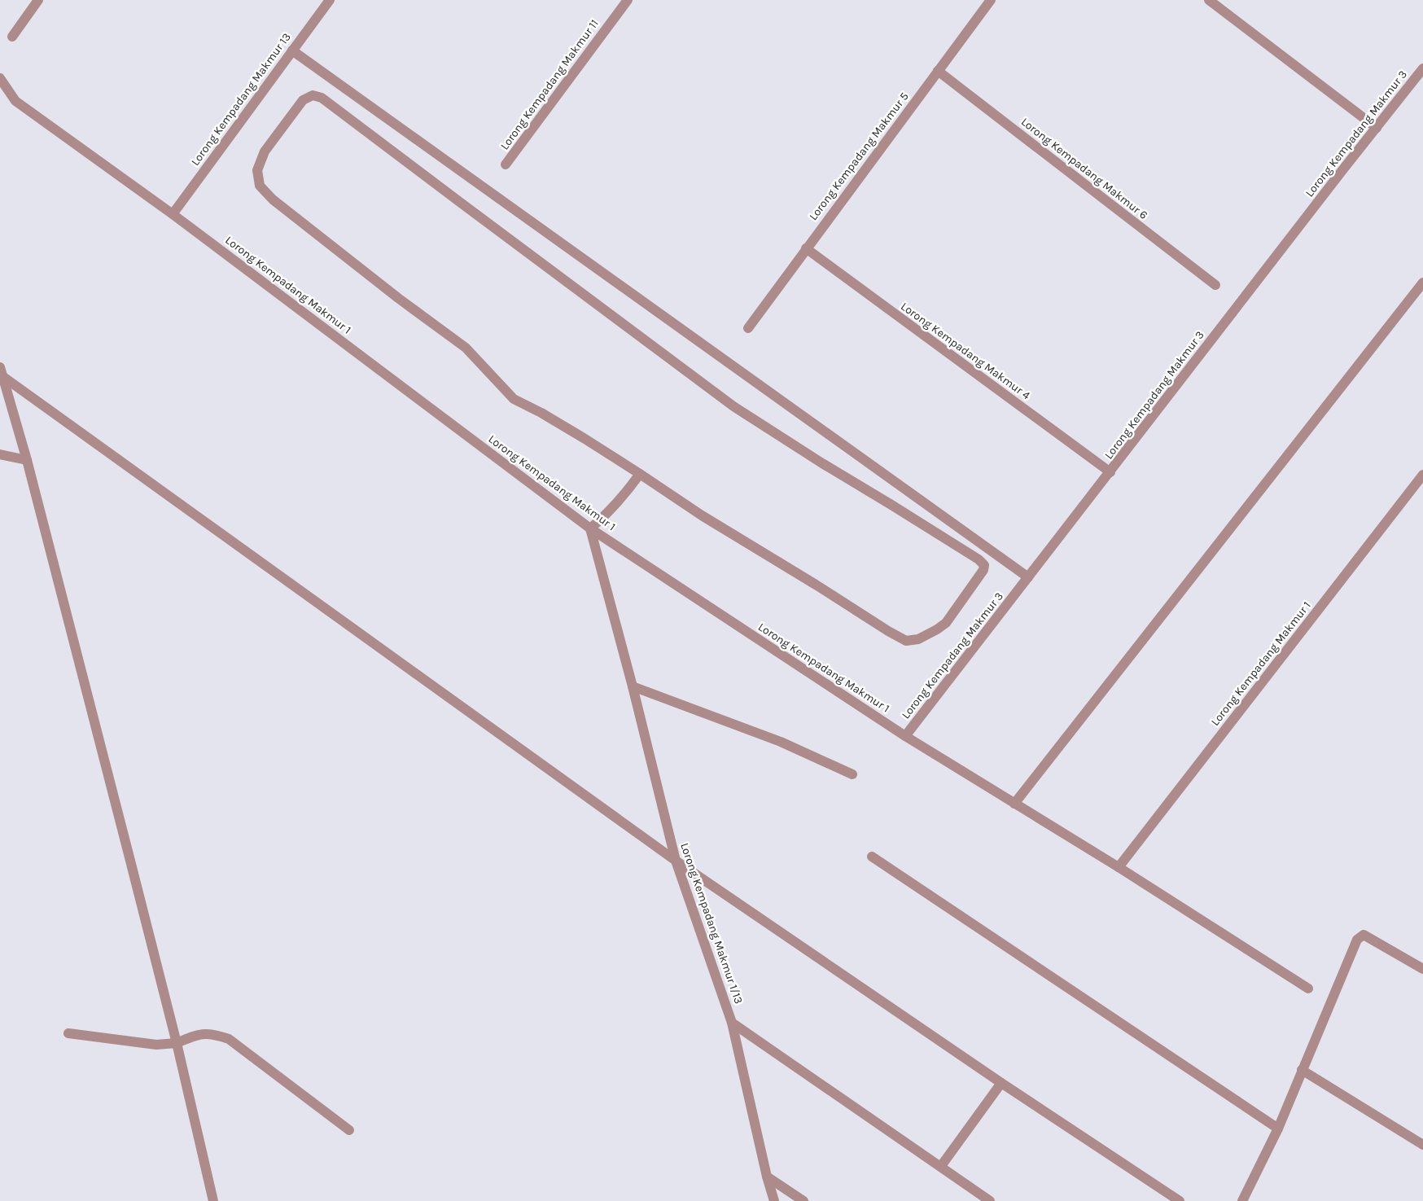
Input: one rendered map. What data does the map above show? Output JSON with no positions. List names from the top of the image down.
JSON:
{
  "streets": {
    "street": [
      "Lorong Kempadang Makmur 11",
      "Lorong Kempadang Makmur 13",
      "Lorong Kempadang Makmur 3",
      "Lorong Kempadang Makmur 5",
      "Lorong Kempadang Makmur 6",
      "Lorong Kempadang Makmur 1",
      "Lorong Kempadang Makmur 4",
      "Lorong Kempadang Makmur 1/13"
    ]
  },
  "crossings": [
    ["Lorong Kempadang Makmur 13", "Lorong Kempadang Makmur 1"],
    ["Lorong Kempadang Makmur 3", "Lorong Kempadang Makmur 1"],
    ["Lorong Kempadang Makmur 3", "Lorong Kempadang Makmur 4"],
    ["Lorong Kempadang Makmur 5", "Lorong Kempadang Makmur 6"],
    ["Lorong Kempadang Makmur 5", "Lorong Kempadang Makmur 4"],
    ["Lorong Kempadang Makmur 1", "Lorong Kempadang Makmur 1/13"]
  ]
}
